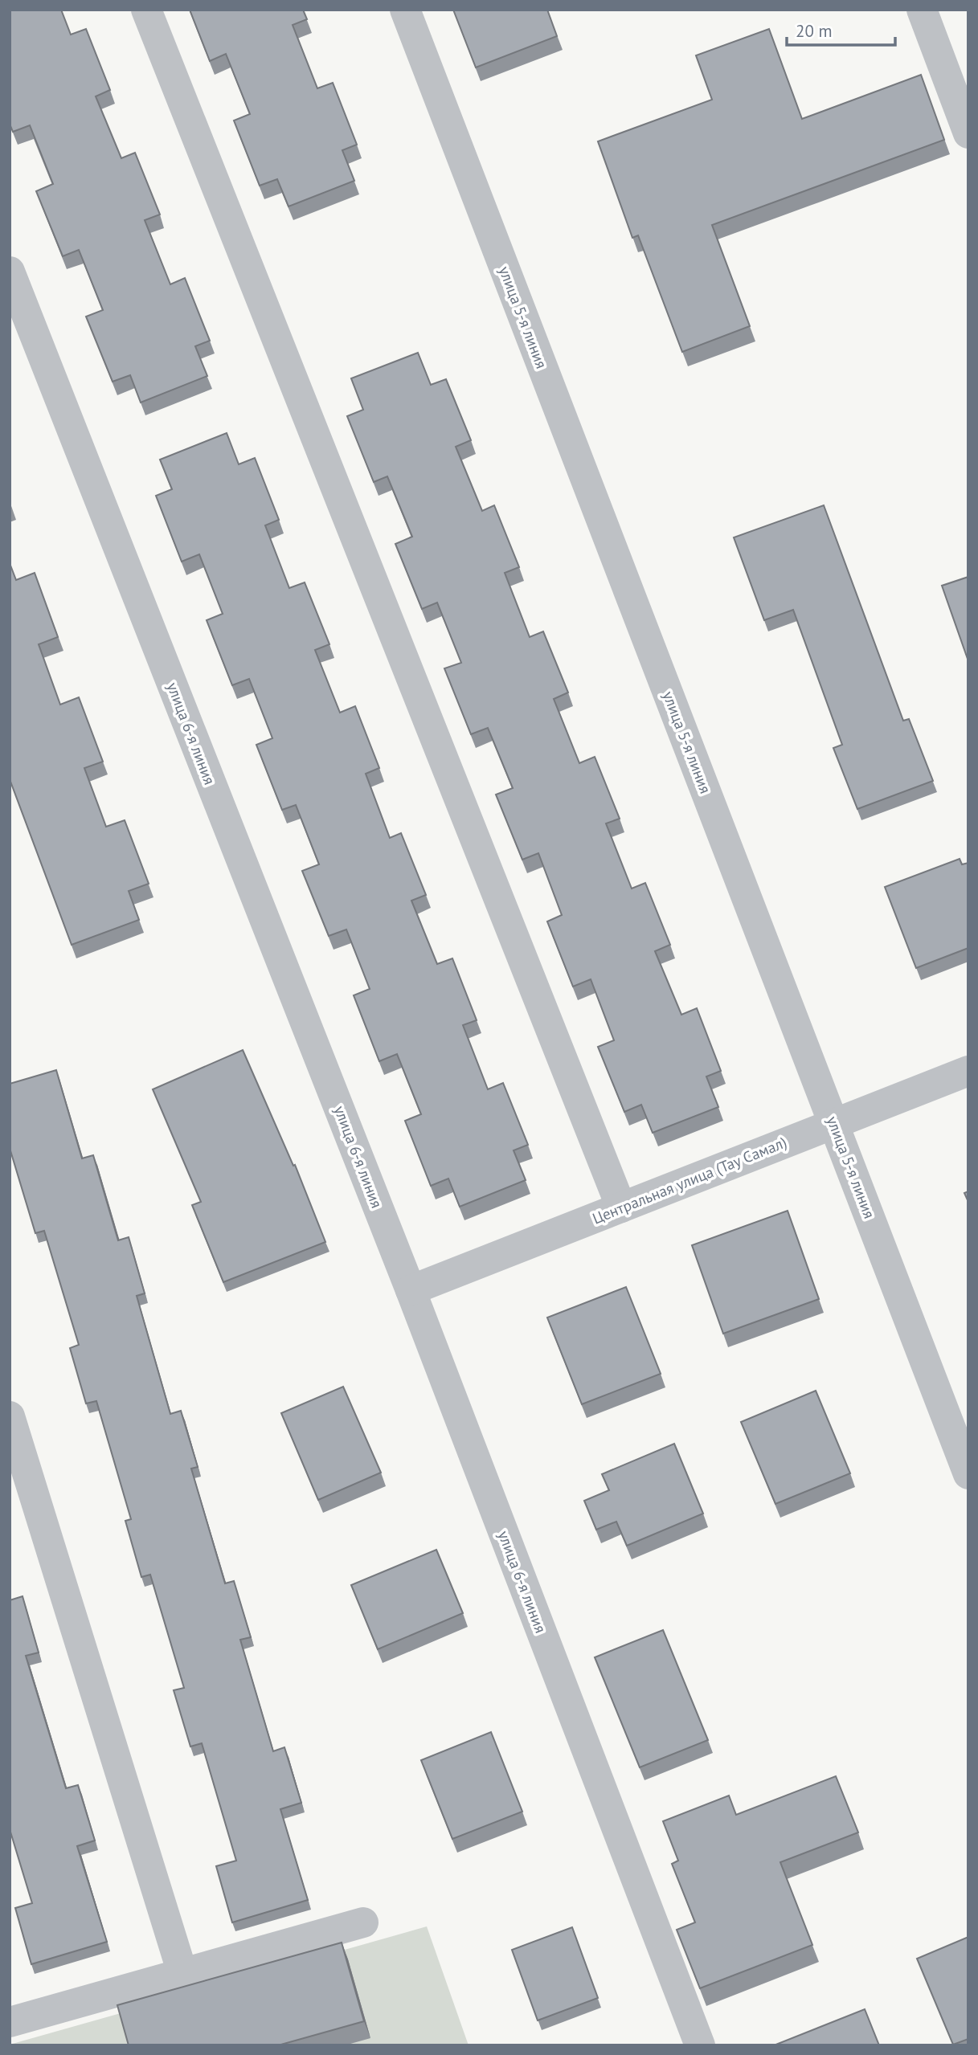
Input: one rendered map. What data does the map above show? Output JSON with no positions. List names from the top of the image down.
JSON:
{
  "streets": {
    "street": ["улица 5-я линия", "улица 6-я линия", "Центральная улица (Тау Самал)"]
  },
  "crossings": [
    ["улица 5-я линия", "Центральная улица (Тау Самал)"],
    ["улица 6-я линия", "Центральная улица (Тау Самал)"]
  ],
  "scale_bar": "20 m"
}
